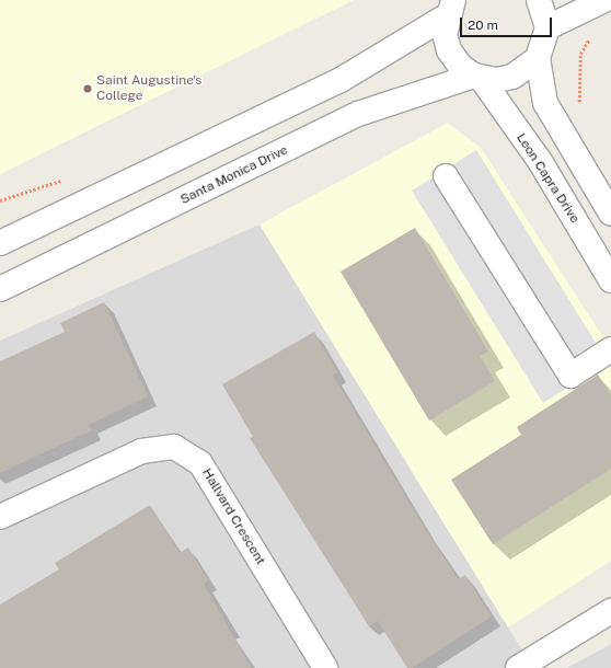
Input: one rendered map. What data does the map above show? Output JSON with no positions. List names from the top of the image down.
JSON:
{
  "streets": {
    "street": ["Santa Monica Drive", "Leon Capra Drive", "Hallvard Crescent"]
  },
  "crossings": [
    ["Santa Monica Drive", "Leon Capra Drive"]
  ],
  "places": ["Saint Augustine's College"],
  "scale_bar": "20 m"
}
